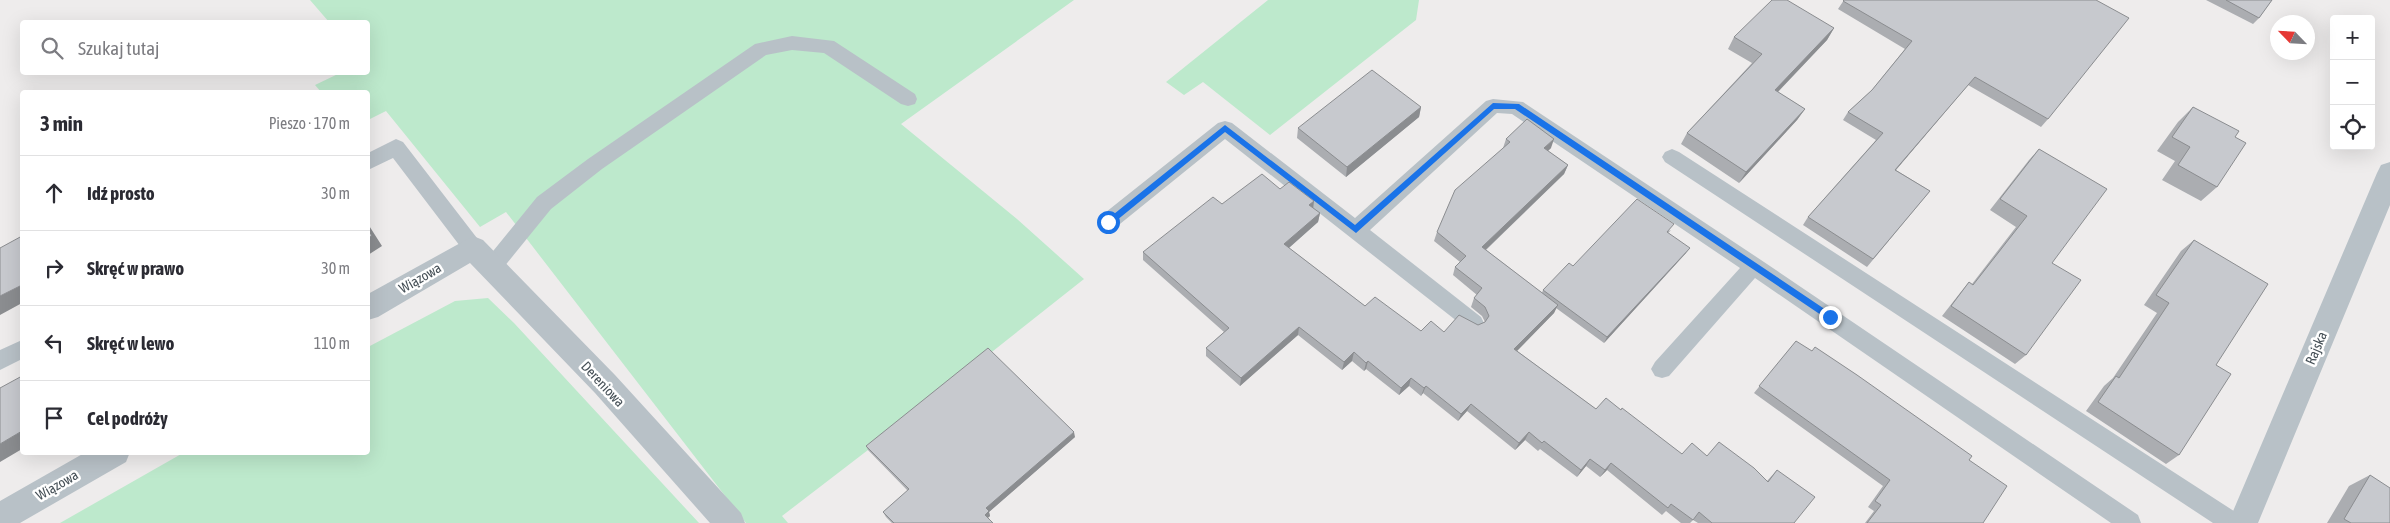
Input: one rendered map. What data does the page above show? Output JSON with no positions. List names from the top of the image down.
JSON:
{
  "streets": {
    "street": ["Wiązowa", "Rajska", "Dereniowa"]
  },
  "crossings": [
    ["Wiązowa", "Dereniowa"]
  ],
  "north": "top left",
  "page": {
    "map_buttons": ["+", "−"],
    "search": "Szukaj tutaj",
    "heading": ["3 min", "Pieszo · 170 m"],
    "list": [
      ["Idź prosto", "30 m"],
      ["Skręć w prawo", "30 m"],
      ["Skręć w lewo", "110 m"],
      "Cel podróży"
    ]
  }
}
